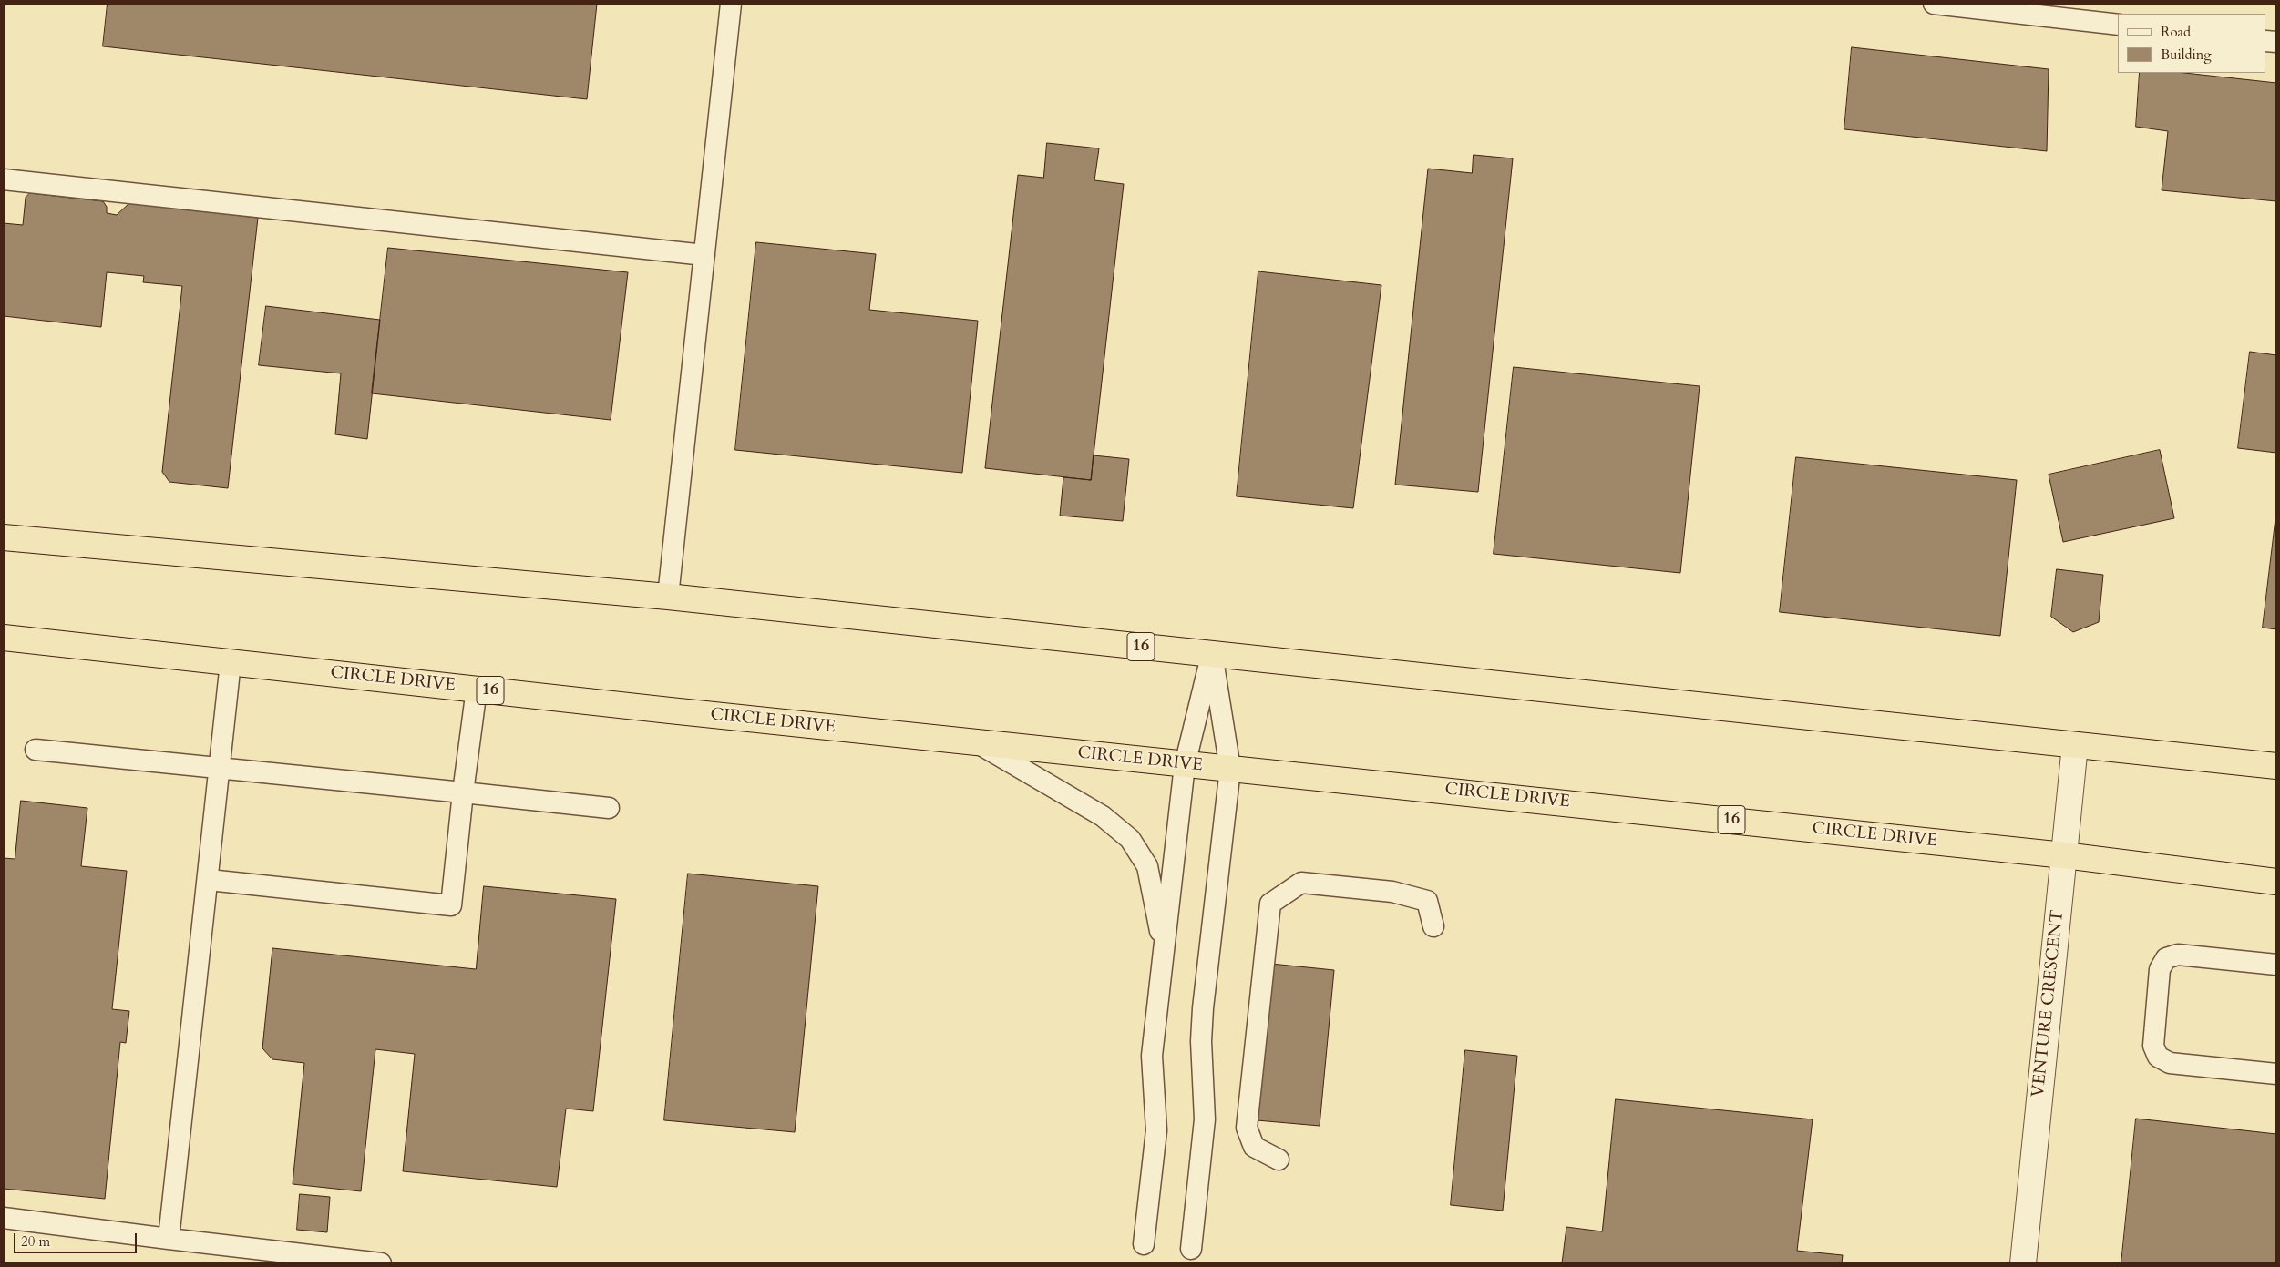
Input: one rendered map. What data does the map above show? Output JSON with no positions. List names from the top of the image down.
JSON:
{
  "streets": {
    "highway": ["16", "CIRCLE DRIVE"],
    "street": ["VENTURE CRESCENT"]
  },
  "crossings": [
    ["16", "VENTURE CRESCENT"],
    ["CIRCLE DRIVE", "VENTURE CRESCENT"]
  ],
  "legend": ["Road", "Building"],
  "scale_bar": "20 m"
}
